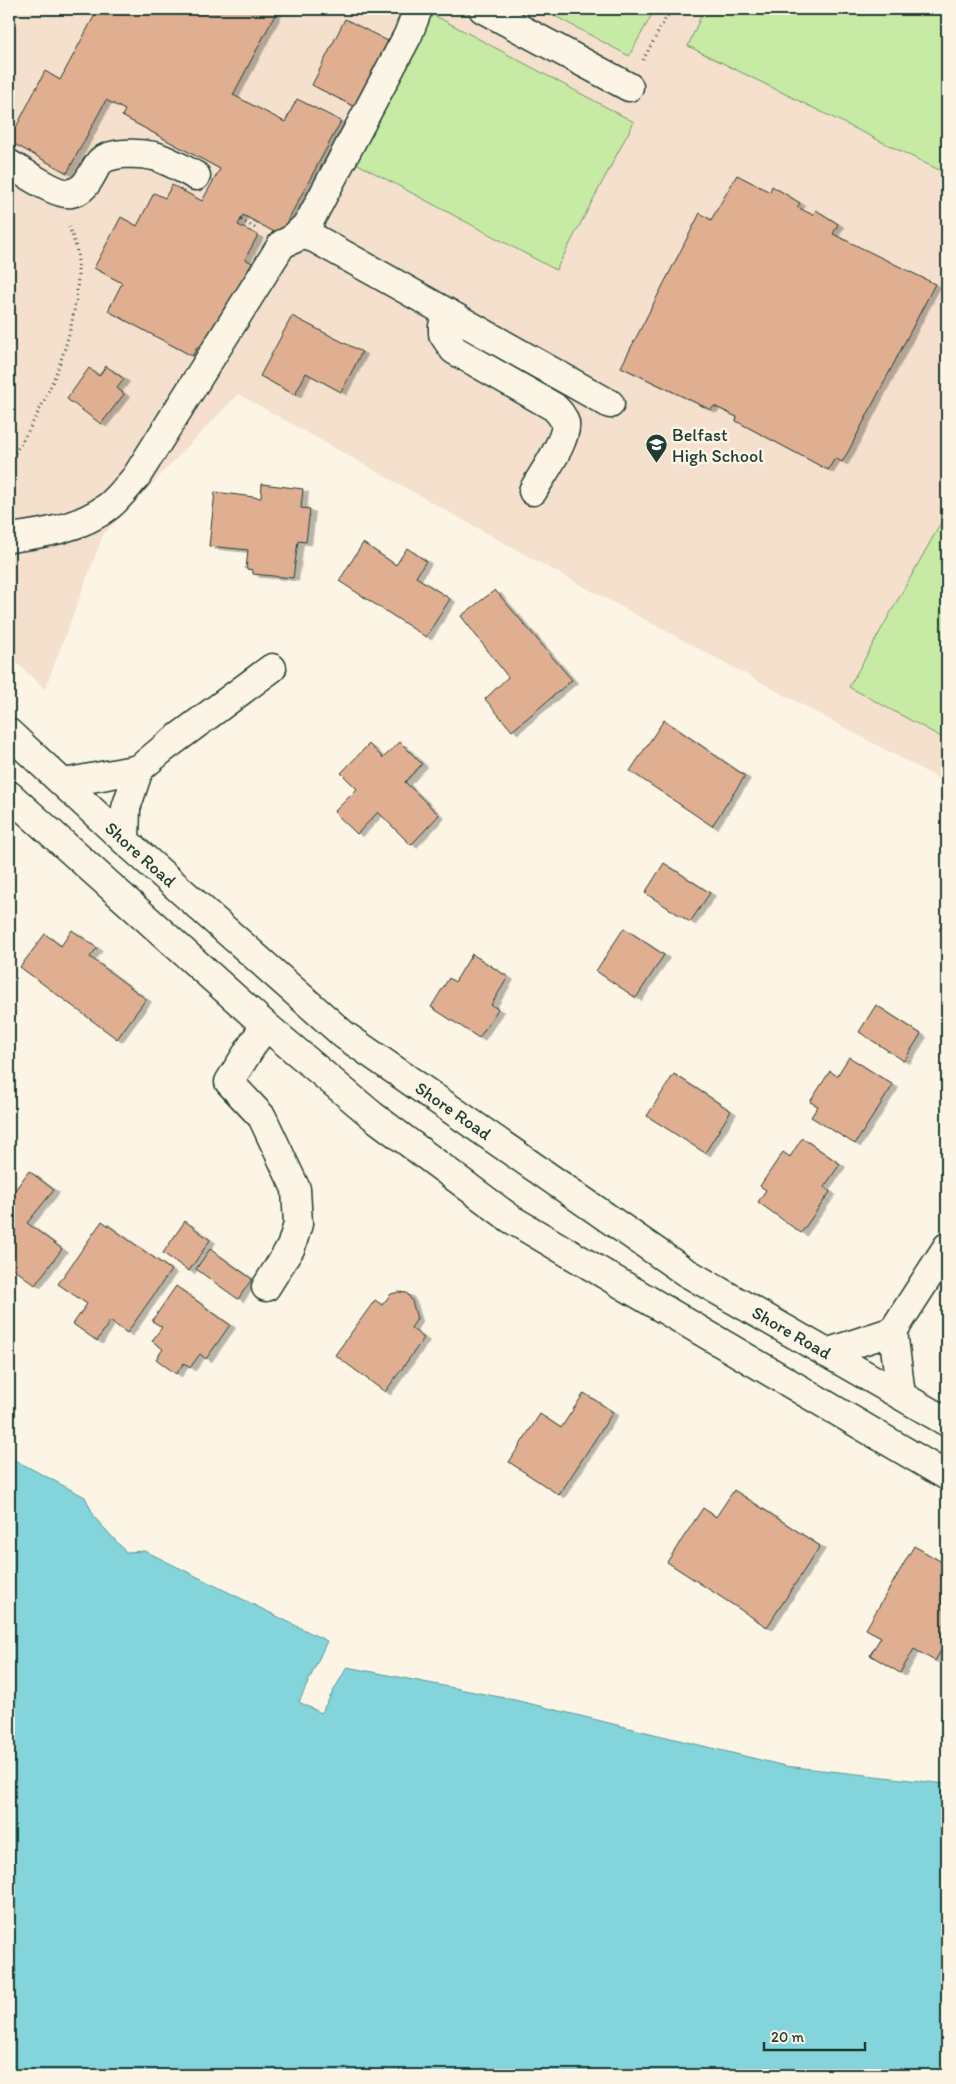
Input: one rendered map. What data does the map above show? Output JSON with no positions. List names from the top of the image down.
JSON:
{
  "streets": {
    "main road": ["Shore Road"]
  },
  "places": {
    "school or university": ["Belfast High School"]
  },
  "scale_bar": "20 m"
}
